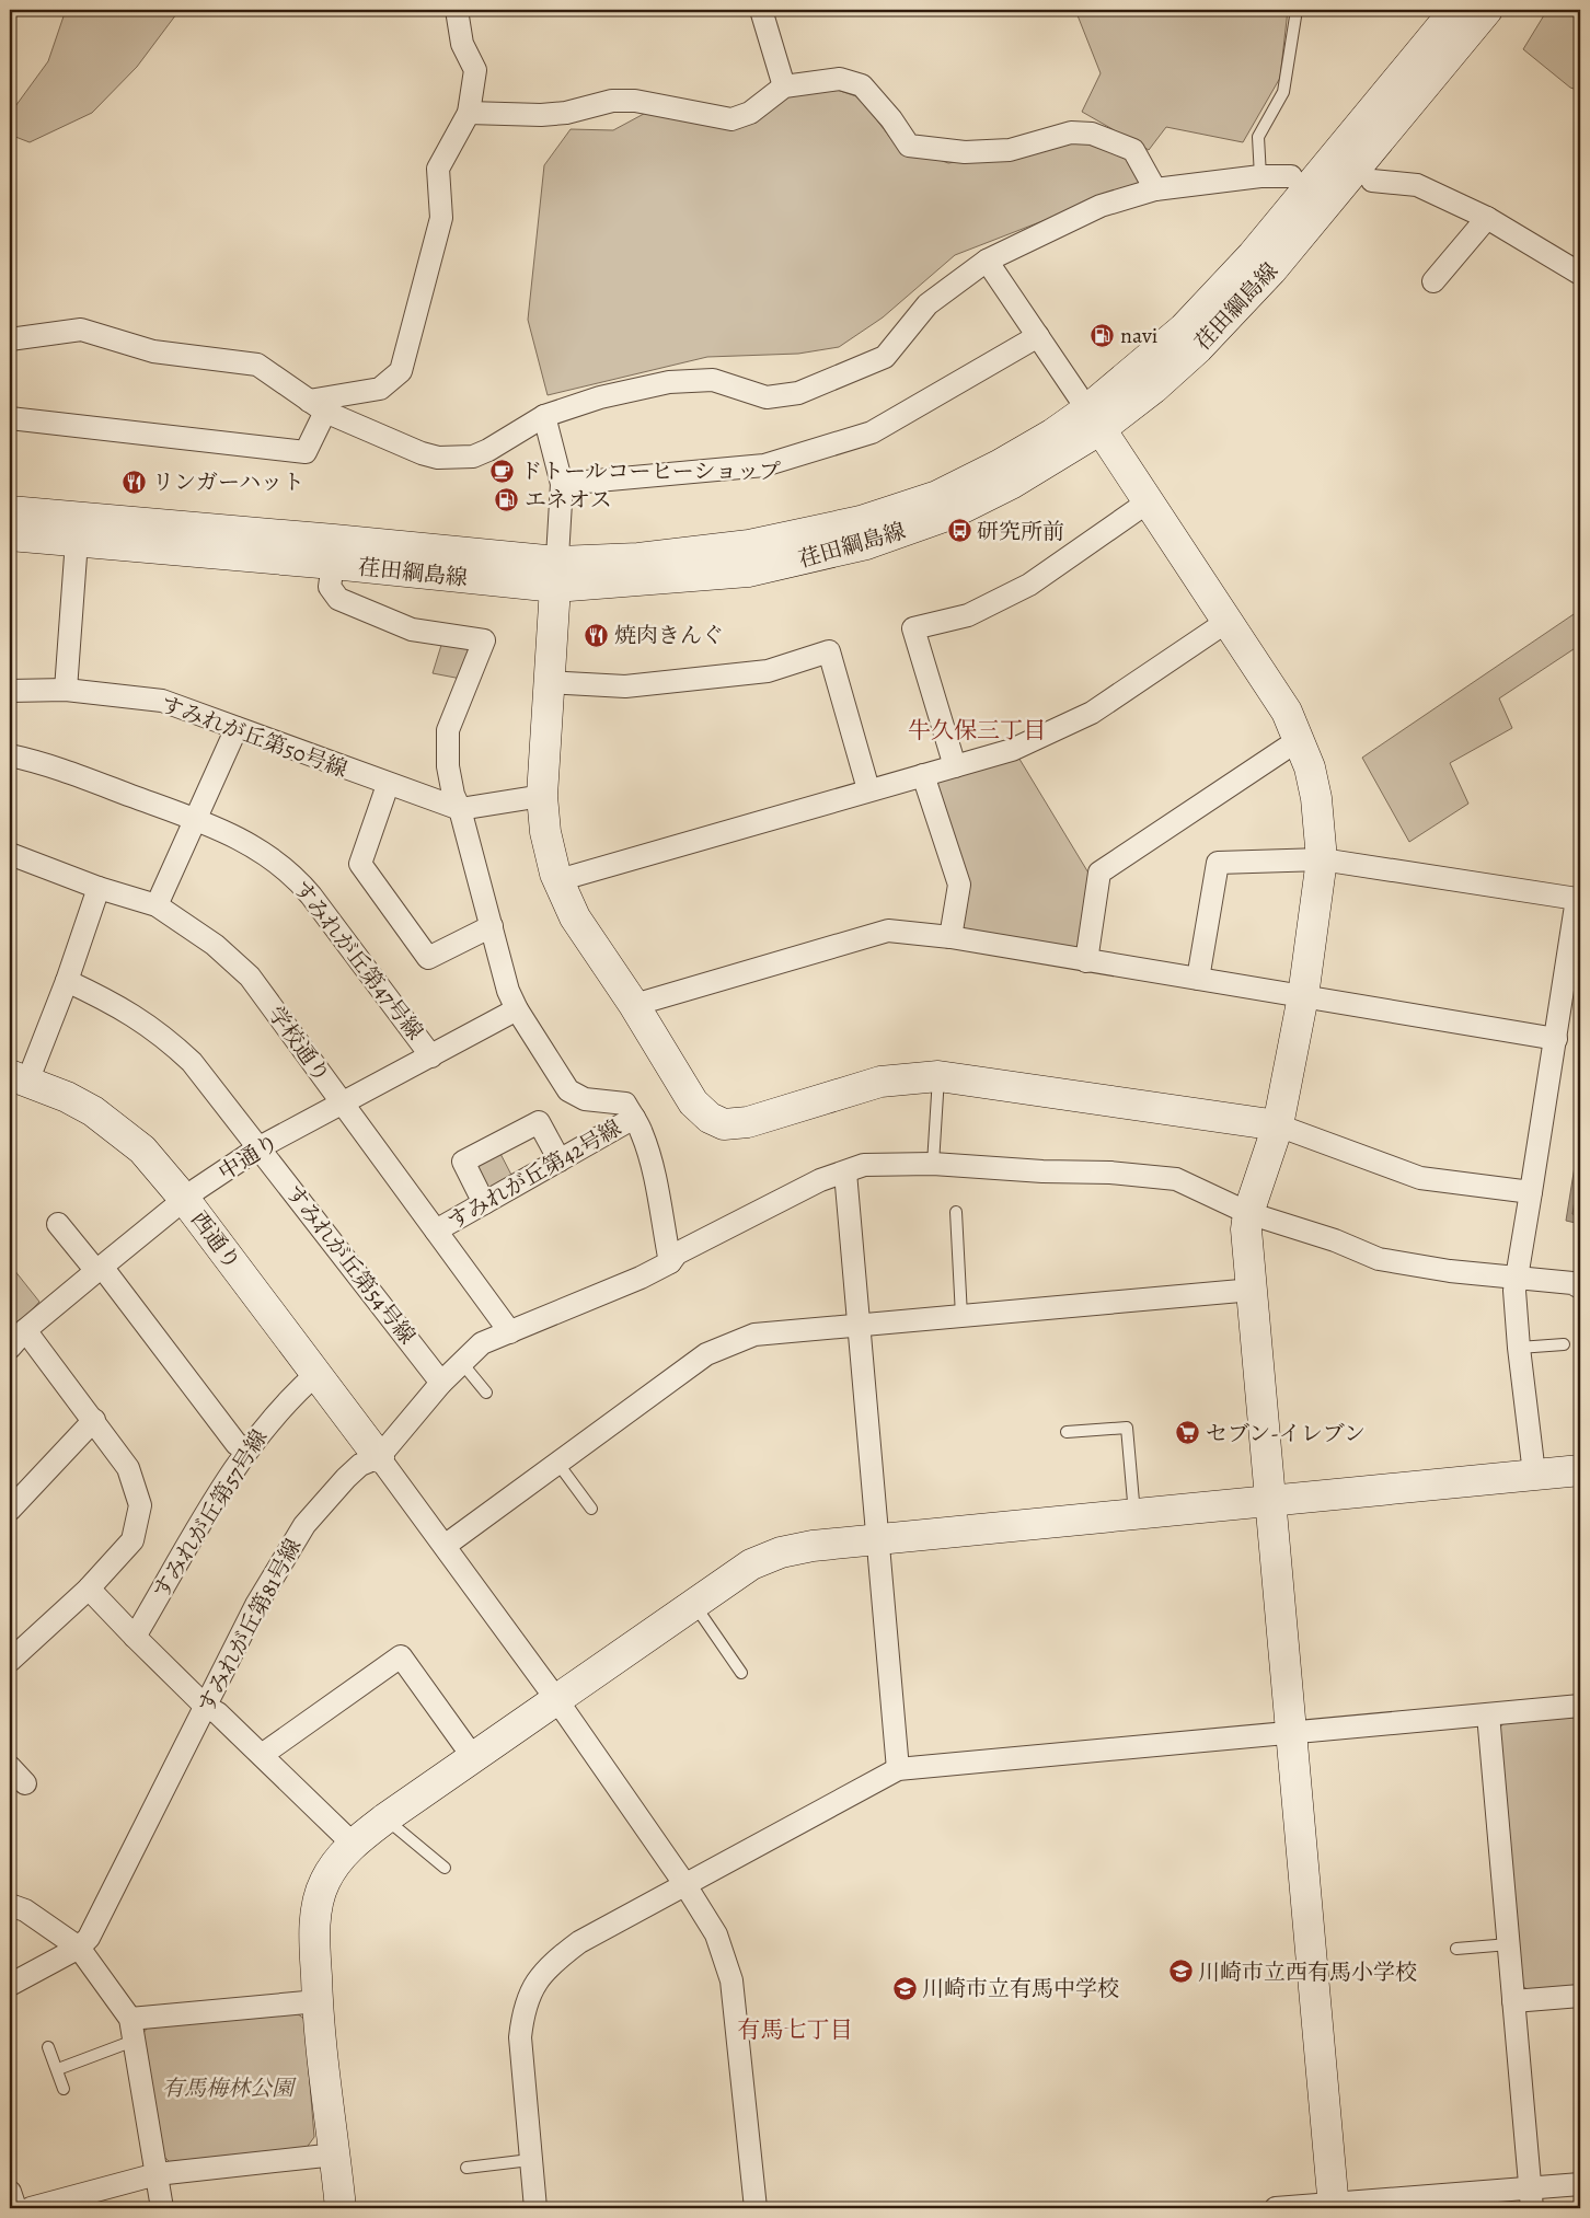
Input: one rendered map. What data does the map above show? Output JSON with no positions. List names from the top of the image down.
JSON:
{
  "streets": {
    "street": [
      "荏田綱島線",
      "すみれが丘第50号線",
      "すみれが丘第47号線",
      "学校通り",
      "中通り",
      "すみれが丘第42号線",
      "西通り",
      "すみれが丘第54号線",
      "すみれが丘第57号線",
      "すみれが丘第81号線"
    ]
  },
  "crossings": [
    ["すみれが丘第47号線", "中通り"],
    ["学校通り", "中通り"],
    ["学校通り", "すみれが丘第42号線"],
    ["学校通り", "すみれが丘第81号線"],
    ["中通り", "西通り"],
    ["中通り", "すみれが丘第54号線"],
    ["西通り", "すみれが丘第57号線"],
    ["西通り", "すみれが丘第81号線"],
    ["すみれが丘第54号線", "すみれが丘第81号線"]
  ],
  "districts": ["牛久保三丁目", "有馬七丁目"],
  "parks": ["有馬梅林公園"],
  "places": {
    "fuel station": ["navi", "エネオス"],
    "cafe": ["ドトールコーヒーショップ"],
    "restaurant": ["リンガーハット", "焼肉きんぐ"],
    "bus stop": ["研究所前"],
    "supermarket": ["セブン-イレブン"],
    "school or university": ["川崎市立西有馬小学校", "川崎市立有馬中学校"]
  }
}
